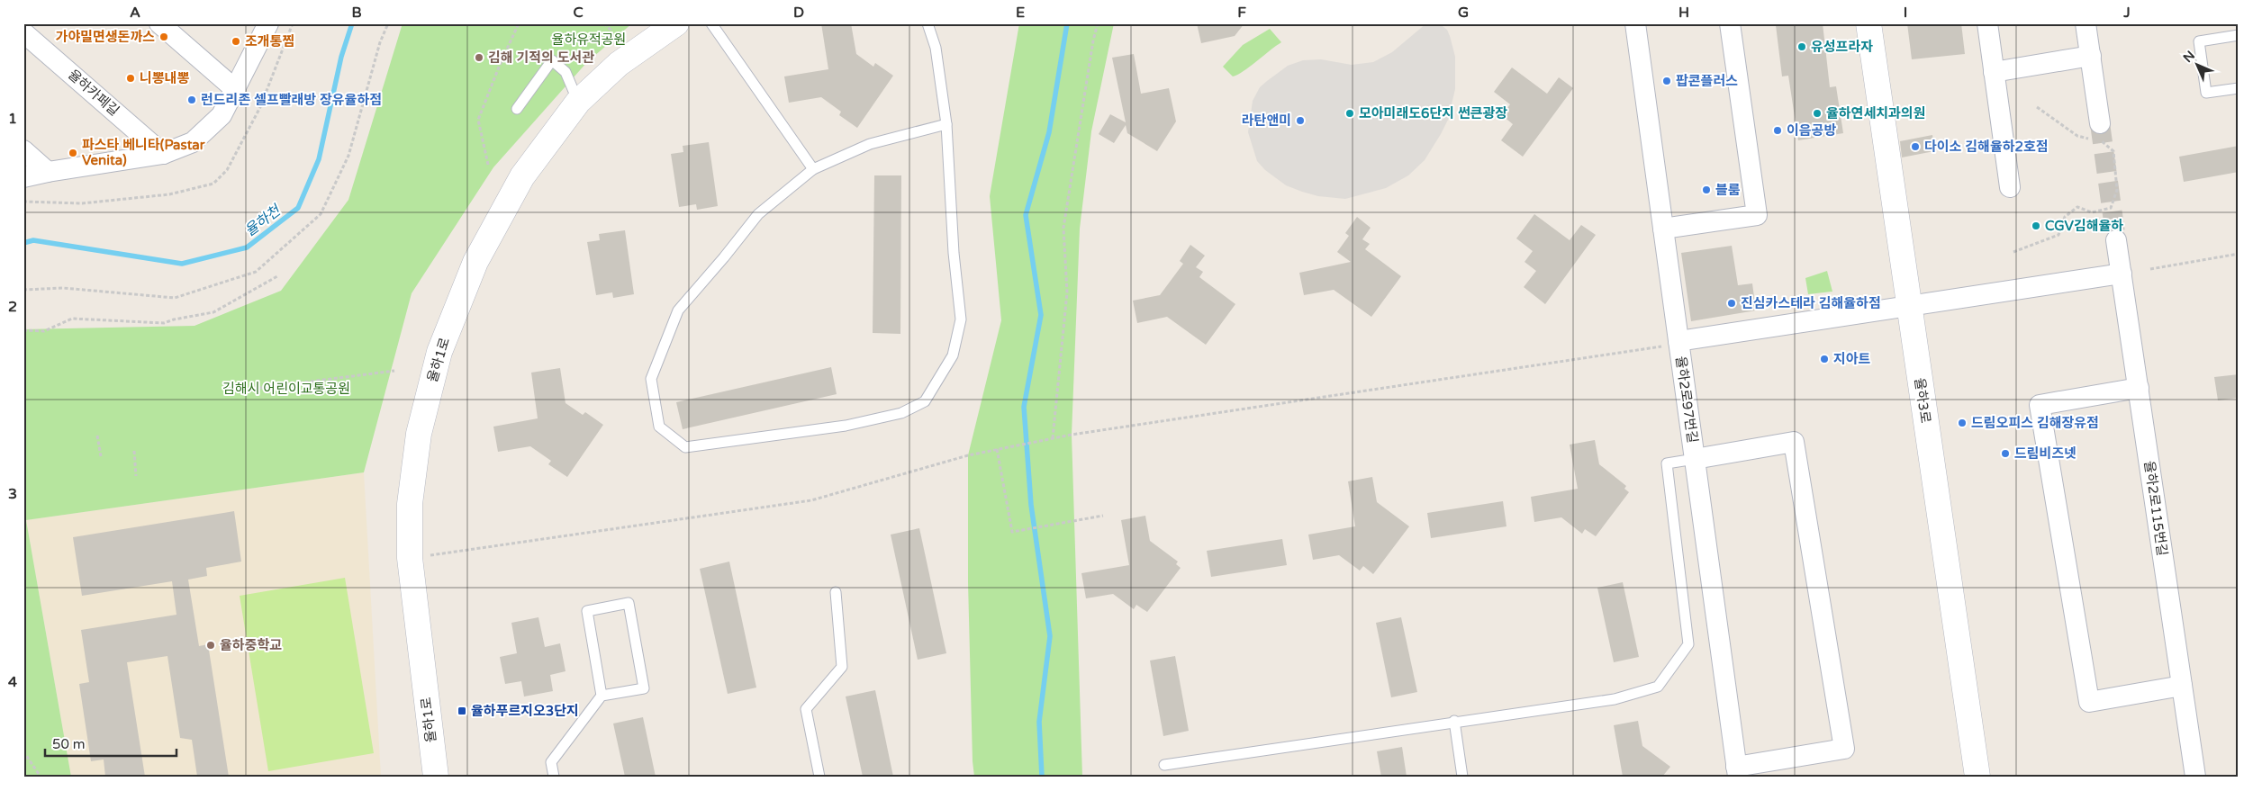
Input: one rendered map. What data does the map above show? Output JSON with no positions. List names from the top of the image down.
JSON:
{
  "streets": {
    "street": [
      "율하카페길",
      "율하1로",
      "율하2로97번길",
      "율하3로",
      "율하2로115번길"
    ]
  },
  "water": ["율하천"],
  "parks": ["율하유적공원", "김해시 어린이교통공원"],
  "places": {
    "other": [
      "가야밀면생돈까스",
      "조개통찜",
      "유성프라자",
      "김해 기적의 도서관",
      "니뽕내뽕",
      "팝콘플러스",
      "런드리존 셀프빨래방 장유율하점",
      "모아미래도6단지 썬큰광장",
      "율하연세치과의원",
      "라탄앤미",
      "이음공방",
      "다이소 김해율하2호점",
      "파스타 베니타(Pastar Venita)",
      "블룸",
      "CGV김해율하",
      "진심카스테라 김해율하점",
      "지아트",
      "드림오피스 김해장유점",
      "드림비즈넷",
      "율하중학교"
    ],
    "transit": ["율하푸르지오3단지"]
  },
  "scale_bar": "50 m",
  "north": "top left",
  "grid": {
    "columns": [
      "A",
      "B",
      "C",
      "D",
      "E",
      "F",
      "G",
      "H",
      "I",
      "J"
    ],
    "rows": [
      "1",
      "2",
      "3",
      "4"
    ]
  }
}
